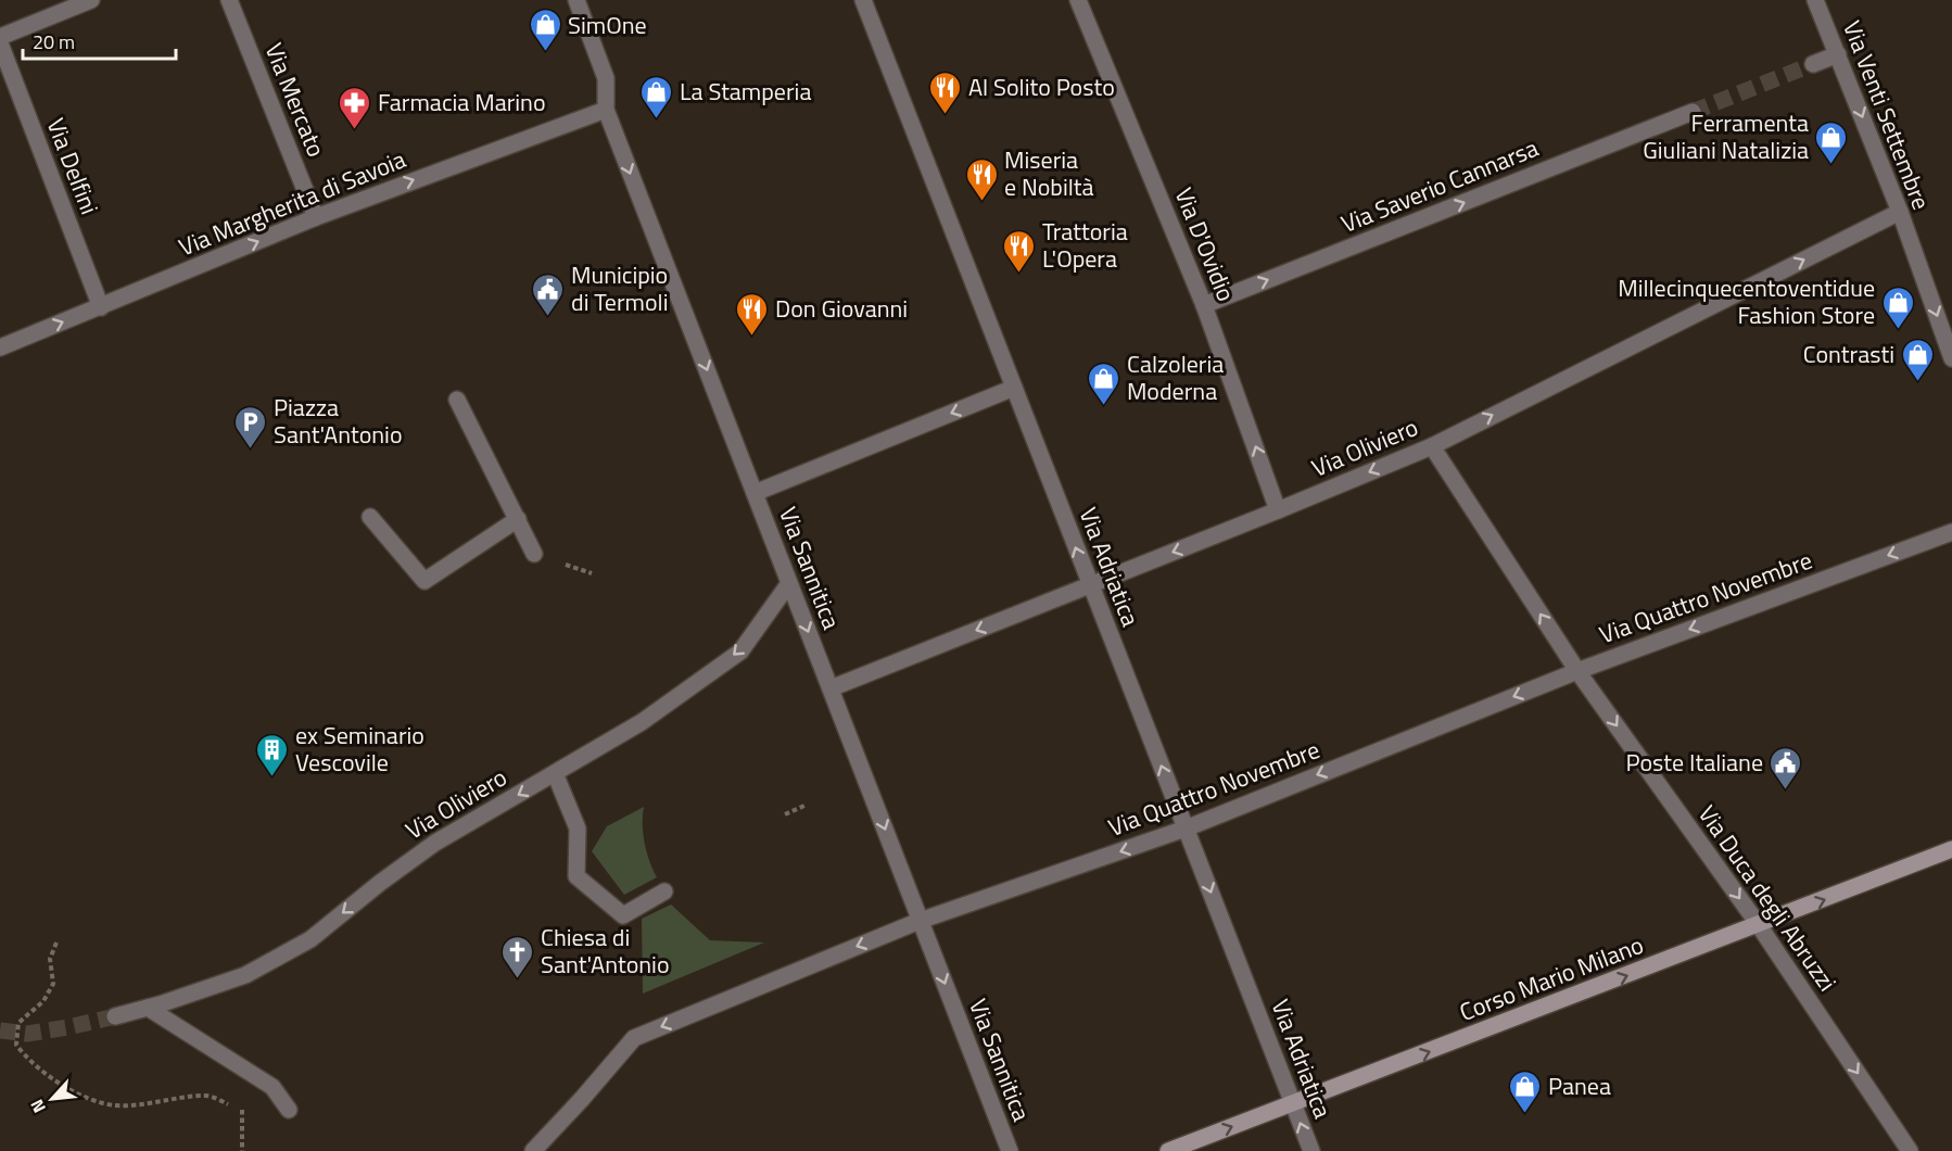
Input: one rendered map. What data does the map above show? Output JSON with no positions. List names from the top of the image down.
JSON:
{
  "streets": {
    "street": [
      "Via Mercato",
      "Via Venti Settembre",
      "Via Delfini",
      "Via Saverio Cannarsa",
      "Via Margherita di Savoia",
      "Via D'Ovidio",
      "Via Oliviero",
      "Via Adriatica",
      "Via Sannitica",
      "Via Quattro Novembre",
      "Via Duca degli Abruzzi",
      "Corso Mario Milano"
    ]
  },
  "crossings": [
    ["Via Mercato", "Via Margherita di Savoia"],
    ["Via Venti Settembre", "Via Oliviero"],
    ["Via Delfini", "Via Margherita di Savoia"],
    ["Via Saverio Cannarsa", "Via D'Ovidio"],
    ["Via Margherita di Savoia", "Via Sannitica"],
    ["Via D'Ovidio", "Via Oliviero"],
    ["Via Oliviero", "Via Adriatica"],
    ["Via Oliviero", "Via Sannitica"],
    ["Via Oliviero", "Via Duca degli Abruzzi"],
    ["Via Adriatica", "Via Quattro Novembre"],
    ["Via Adriatica", "Corso Mario Milano"],
    ["Via Sannitica", "Via Quattro Novembre"],
    ["Via Quattro Novembre", "Via Duca degli Abruzzi"],
    ["Via Duca degli Abruzzi", "Corso Mario Milano"]
  ],
  "one_way": [
    "Via Venti Settembre",
    "Via Saverio Cannarsa",
    "Via Margherita di Savoia",
    "Via D'Ovidio",
    "Via Sannitica",
    "Via Quattro Novembre",
    "Corso Mario Milano"
  ],
  "places": {
    "shop": [
      "SimOne",
      "La Stamperia",
      "Ferramenta Giuliani Natalizia",
      "Millecinquecentoventidue Fashion Store",
      "Contrasti",
      "Calzoleria Moderna",
      "Panea"
    ],
    "restaurant": [
      "Al Solito Posto",
      "Miseria e Nobiltà",
      "Trattoria L'Opera",
      "Don Giovanni"
    ],
    "pharmacy": ["Farmacia Marino"],
    "public building": ["Municipio di Termoli", "Poste Italiane"],
    "parking": ["Piazza Sant'Antonio"],
    "building": ["ex Seminario Vescovile"],
    "church": ["Chiesa di Sant'Antonio"]
  },
  "scale_bar": "20 m",
  "north": "bottom left"
}
